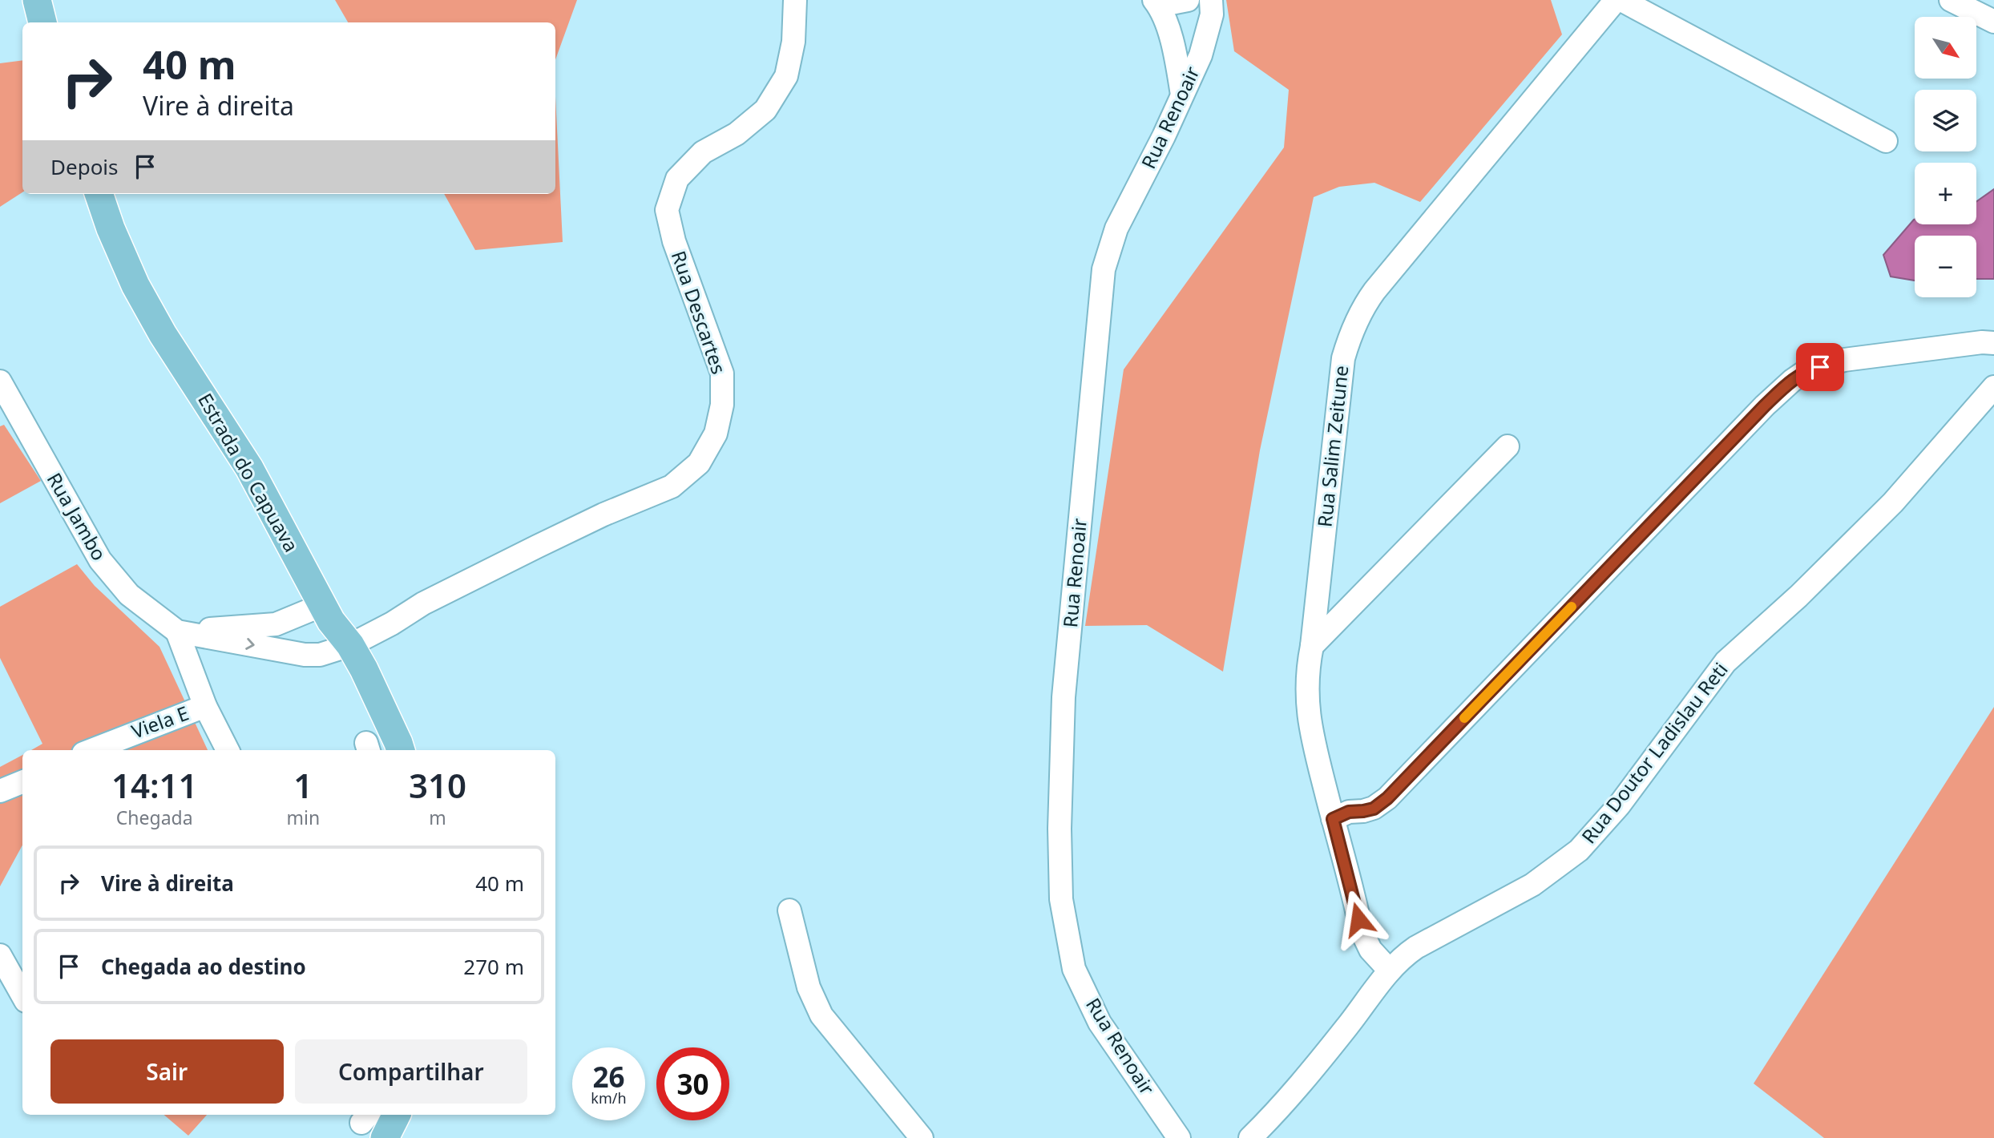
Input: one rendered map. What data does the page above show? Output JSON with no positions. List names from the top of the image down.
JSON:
{
  "streets": {
    "main road": ["Estrada do Capuava"],
    "street": [
      "Rua Renoair",
      "Rua Descartes",
      "Rua Salim Zeitune",
      "Rua Jambo",
      "Viela E",
      "Rua Doutor Ladislau Reti"
    ]
  },
  "crossings": [
    ["Rua Descartes", "Estrada do Capuava"],
    ["Rua Descartes", "Rua Jambo"],
    ["Rua Salim Zeitune", "Rua Doutor Ladislau Reti"]
  ],
  "north": "bottom right",
  "page": {
    "map_buttons": ["+", "−"],
    "turn": ["40 m", "Vire à direita"],
    "then": "Depois",
    "eta": [
      "14:11",
      "Chegada",
      "1",
      "min",
      "310",
      "m"
    ],
    "list": [
      {
        "name": "Vire à direita",
        "value": "40 m"
      },
      {
        "name": "Chegada ao destino",
        "value": "270 m"
      }
    ],
    "buttons": ["Sair", "Compartilhar"],
    "speed": "26 km/h",
    "limit": "30"
  }
}
